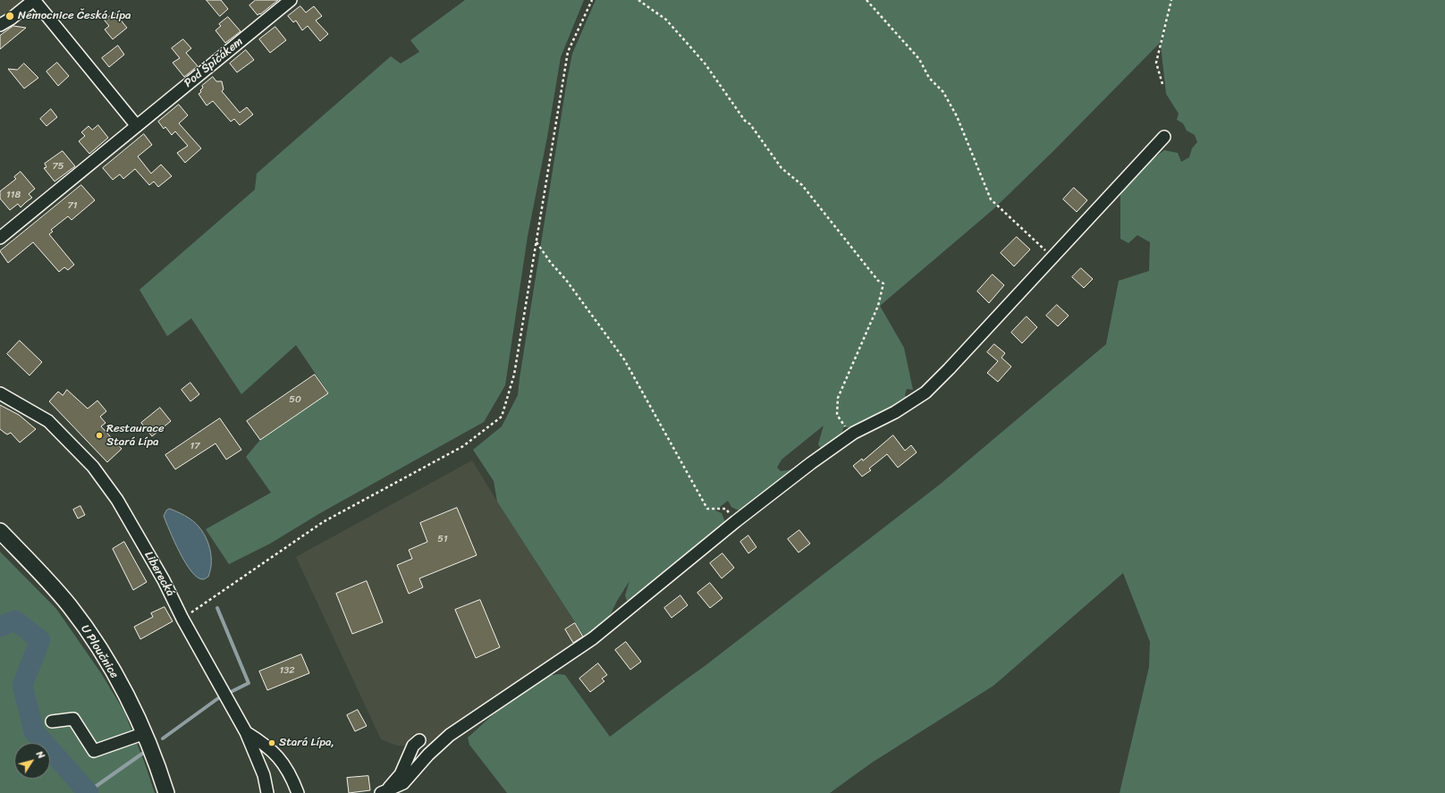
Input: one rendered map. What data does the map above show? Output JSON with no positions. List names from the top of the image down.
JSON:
{
  "streets": {
    "main road": ["U Ploučnice"],
    "street": ["Pod Špičákem", "Liberecká"]
  },
  "places": ["Nemocnice Česká Lípa", "Restaurace Stará Lípa", "Stará Lípa,"],
  "house_numbers": [
    "75",
    "118",
    "71",
    "50",
    "17",
    "51",
    "132"
  ],
  "north": "top right"
}
